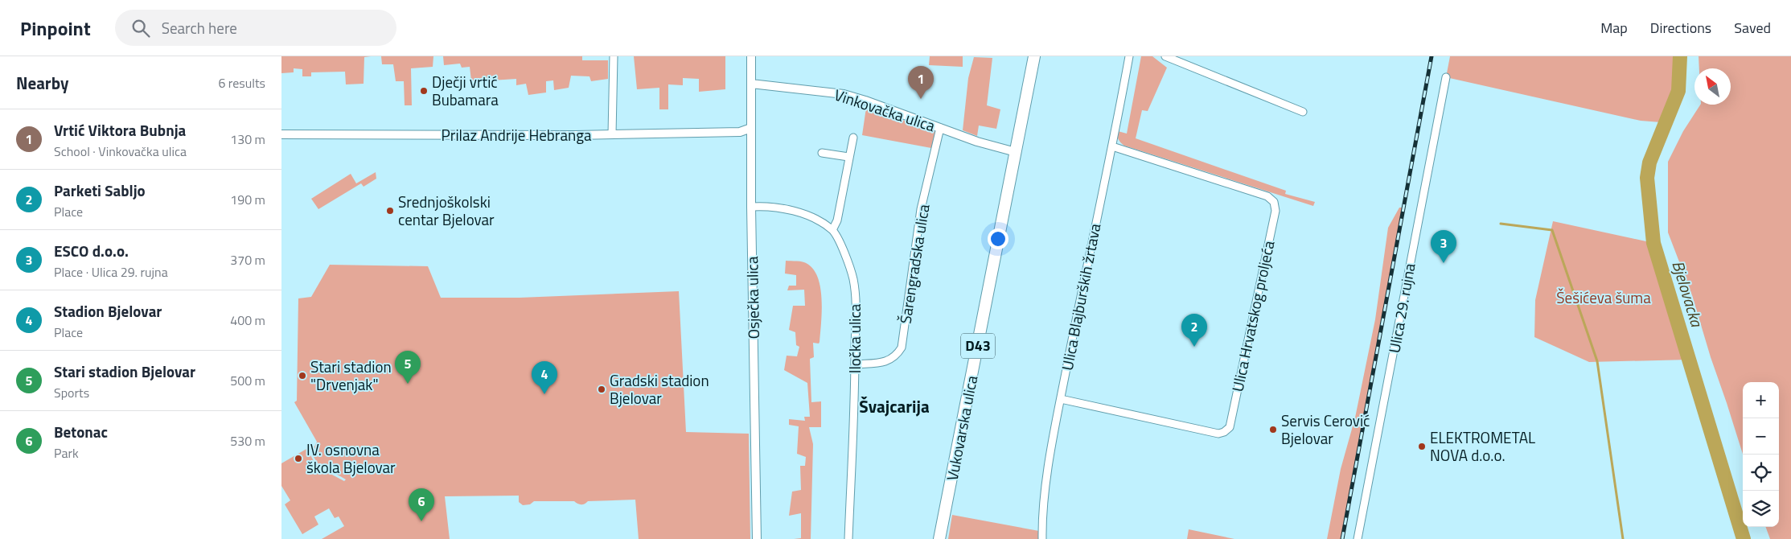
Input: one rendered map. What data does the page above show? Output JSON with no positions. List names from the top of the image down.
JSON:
{
  "streets": {
    "main road": ["D43", "Vukovarska ulica"],
    "street": [
      "Vinkovačka ulica",
      "Prilaz Andrije Hebranga",
      "Šarengradska ulica",
      "Ulica Blajburških žrtava",
      "Osječka ulica",
      "Ulica 29. rujna",
      "Ulica Hrvatskog proljeća",
      "Iločka ulica"
    ]
  },
  "crossings": [
    ["Vinkovačka ulica", "Šarengradska ulica"],
    ["Vinkovačka ulica", "Osječka ulica"],
    ["Vinkovačka ulica", "Vukovarska ulica"],
    ["Prilaz Andrije Hebranga", "Osječka ulica"],
    ["Šarengradska ulica", "Iločka ulica"],
    ["Ulica Blajburških žrtava", "Ulica Hrvatskog proljeća"]
  ],
  "districts": ["Švajcarija"],
  "water": ["Bjelovacka"],
  "parks": ["Šešićeva šuma"],
  "places": [
    "Dječji vrtić Bubamara",
    "Srednjoškolski centar Bjelovar",
    "Stari stadion \"Drvenjak\"",
    "Gradski stadion Bjelovar",
    "Servis Cerović Bjelovar",
    "ELEKTROMETAL NOVA d.o.o.",
    "IV. osnovna škola Bjelovar"
  ],
  "north": "top left",
  "page": {
    "header": "Pinpoint",
    "search": "Search here",
    "nav": ["Map", "Directions", "Saved"],
    "heading": ["Nearby", "6 results"],
    "pins": [
      "1",
      "3",
      "2",
      "5",
      "4",
      "6"
    ],
    "list": [
      {
        "mark": "1",
        "name": "Vrtić Viktora Bubnja",
        "note": "School · Vinkovačka ulica",
        "value": "130 m"
      },
      {
        "mark": "2",
        "name": "Parketi Sabljo",
        "note": "Place",
        "value": "190 m"
      },
      {
        "mark": "3",
        "name": "ESCO d.o.o.",
        "note": "Place · Ulica 29. rujna",
        "value": "370 m"
      },
      {
        "mark": "4",
        "name": "Stadion Bjelovar",
        "note": "Place",
        "value": "400 m"
      },
      {
        "mark": "5",
        "name": "Stari stadion Bjelovar",
        "note": "Sports",
        "value": "500 m"
      },
      {
        "mark": "6",
        "name": "Betonac",
        "note": "Park",
        "value": "530 m"
      }
    ],
    "map_buttons": ["+", "−"]
  }
}
